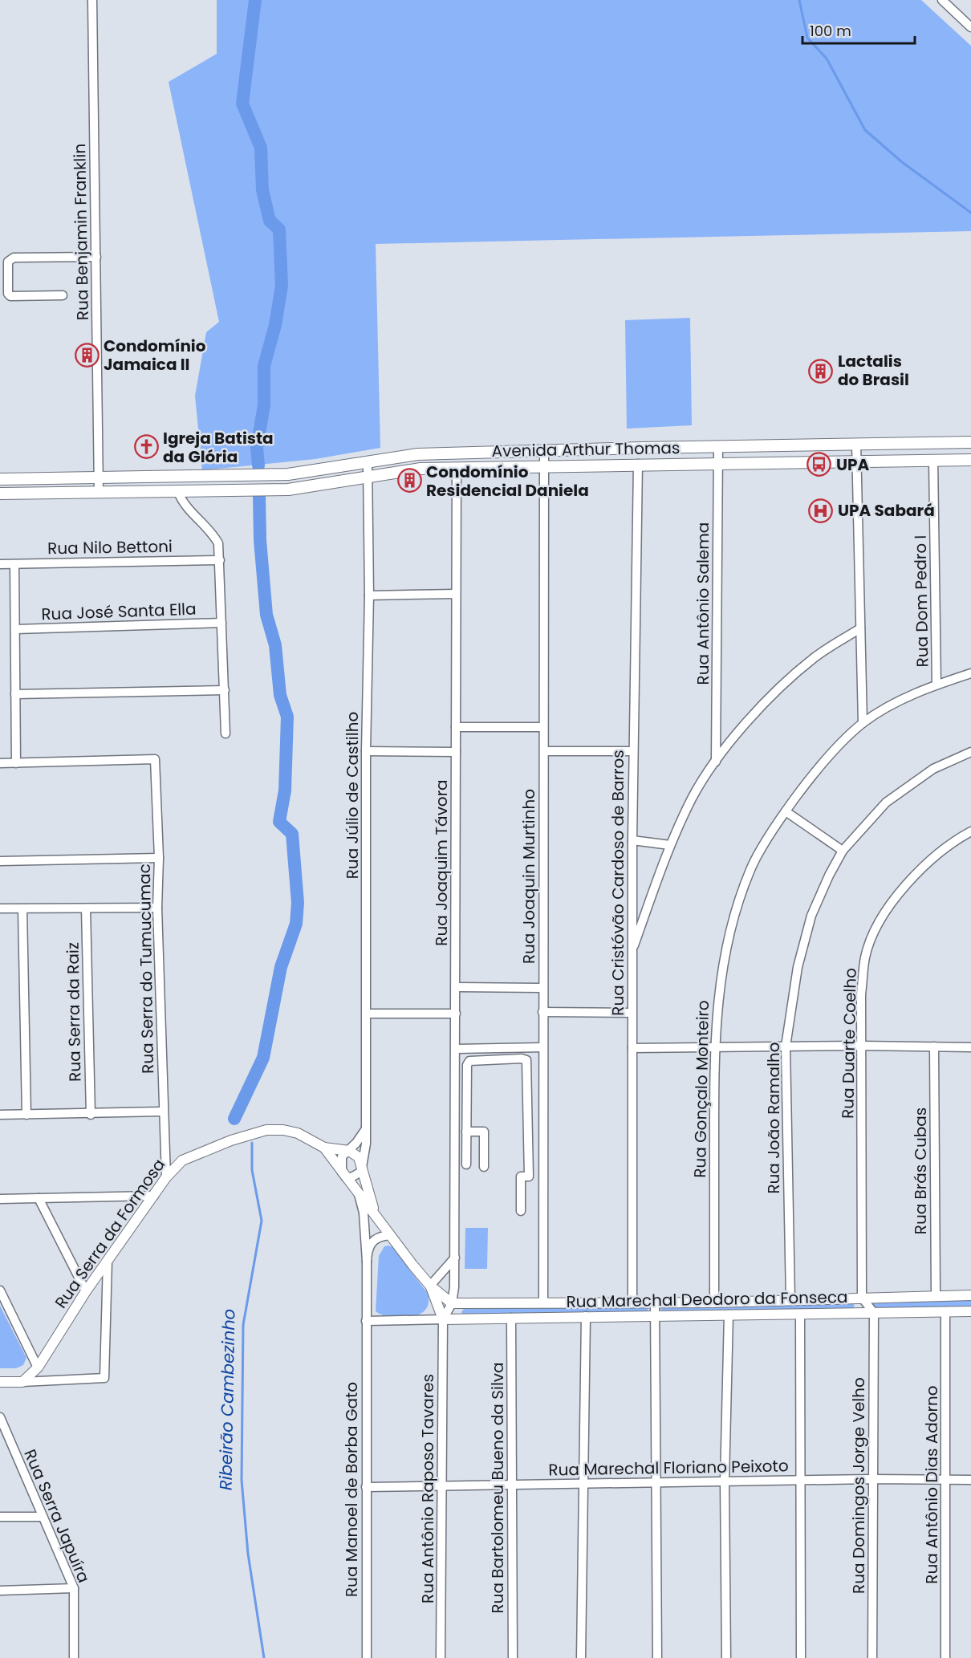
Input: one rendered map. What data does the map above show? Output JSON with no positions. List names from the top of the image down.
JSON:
{
  "streets": {
    "main road": ["Avenida Arthur Thomas"],
    "street": [
      "Rua Benjamin Franklin",
      "Rua Nilo Bettoni",
      "Rua Dom Pedro I",
      "Rua Antônio Salema",
      "Rua José Santa Ella",
      "Rua Júlio de Castilho",
      "Rua Joaquim Távora",
      "Rua Joaquin Murtinho",
      "Rua Cristóvão Cardoso de Barros",
      "Rua Serra do Tumucumac",
      "Rua Serra da Raiz",
      "Rua Duarte Coelho",
      "Rua Gonçalo Monteiro",
      "Rua João Ramalho",
      "Rua Brás Cubas",
      "Rua Serra da Formosa",
      "Rua Marechal Deodoro da Fonseca",
      "Rua Marechal Floriano Peixoto",
      "Rua Antônio Dias Adorno",
      "Rua Domingos Jorge Velho",
      "Rua Bartolomeu Bueno da Silva",
      "Rua Antônio Raposo Tavares",
      "Rua Manoel de Borba Gato",
      "Rua Serra Japuíra"
    ]
  },
  "crossings": [
    ["Rua Benjamin Franklin", "Avenida Arthur Thomas"],
    ["Avenida Arthur Thomas", "Rua Dom Pedro I"],
    ["Avenida Arthur Thomas", "Rua Antônio Salema"],
    ["Avenida Arthur Thomas", "Rua Júlio de Castilho"],
    ["Avenida Arthur Thomas", "Rua Joaquim Távora"],
    ["Avenida Arthur Thomas", "Rua Joaquin Murtinho"],
    ["Avenida Arthur Thomas", "Rua Cristóvão Cardoso de Barros"],
    ["Rua Dom Pedro I", "Rua Gonçalo Monteiro"],
    ["Rua Júlio de Castilho", "Rua Serra da Formosa"],
    ["Rua Joaquim Távora", "Rua Serra da Formosa"],
    ["Rua Joaquim Távora", "Rua Marechal Deodoro da Fonseca"],
    ["Rua Joaquim Távora", "Rua Antônio Raposo Tavares"],
    ["Rua Serra do Tumucumac", "Rua Serra da Formosa"],
    ["Rua Serra da Formosa", "Rua Marechal Deodoro da Fonseca"],
    ["Rua Serra da Formosa", "Rua Antônio Raposo Tavares"],
    ["Rua Marechal Deodoro da Fonseca", "Rua Antônio Dias Adorno"],
    ["Rua Marechal Deodoro da Fonseca", "Rua Domingos Jorge Velho"],
    ["Rua Marechal Deodoro da Fonseca", "Rua Bartolomeu Bueno da Silva"],
    ["Rua Marechal Deodoro da Fonseca", "Rua Antônio Raposo Tavares"],
    ["Rua Marechal Floriano Peixoto", "Rua Antônio Dias Adorno"],
    ["Rua Marechal Floriano Peixoto", "Rua Domingos Jorge Velho"],
    ["Rua Marechal Floriano Peixoto", "Rua Bartolomeu Bueno da Silva"],
    ["Rua Marechal Floriano Peixoto", "Rua Antônio Raposo Tavares"],
    ["Rua Marechal Floriano Peixoto", "Rua Manoel de Borba Gato"]
  ],
  "water": ["Ribeirão Cambezinho"],
  "places": {
    "building": ["Condomínio Jamaica II", "Lactalis do Brasil", "Condomínio Residencial Daniela"],
    "church": ["Igreja Batista da Glória"],
    "bus stop": ["UPA"],
    "hospital": ["UPA Sabará"]
  },
  "scale_bar": "100 m"
}
